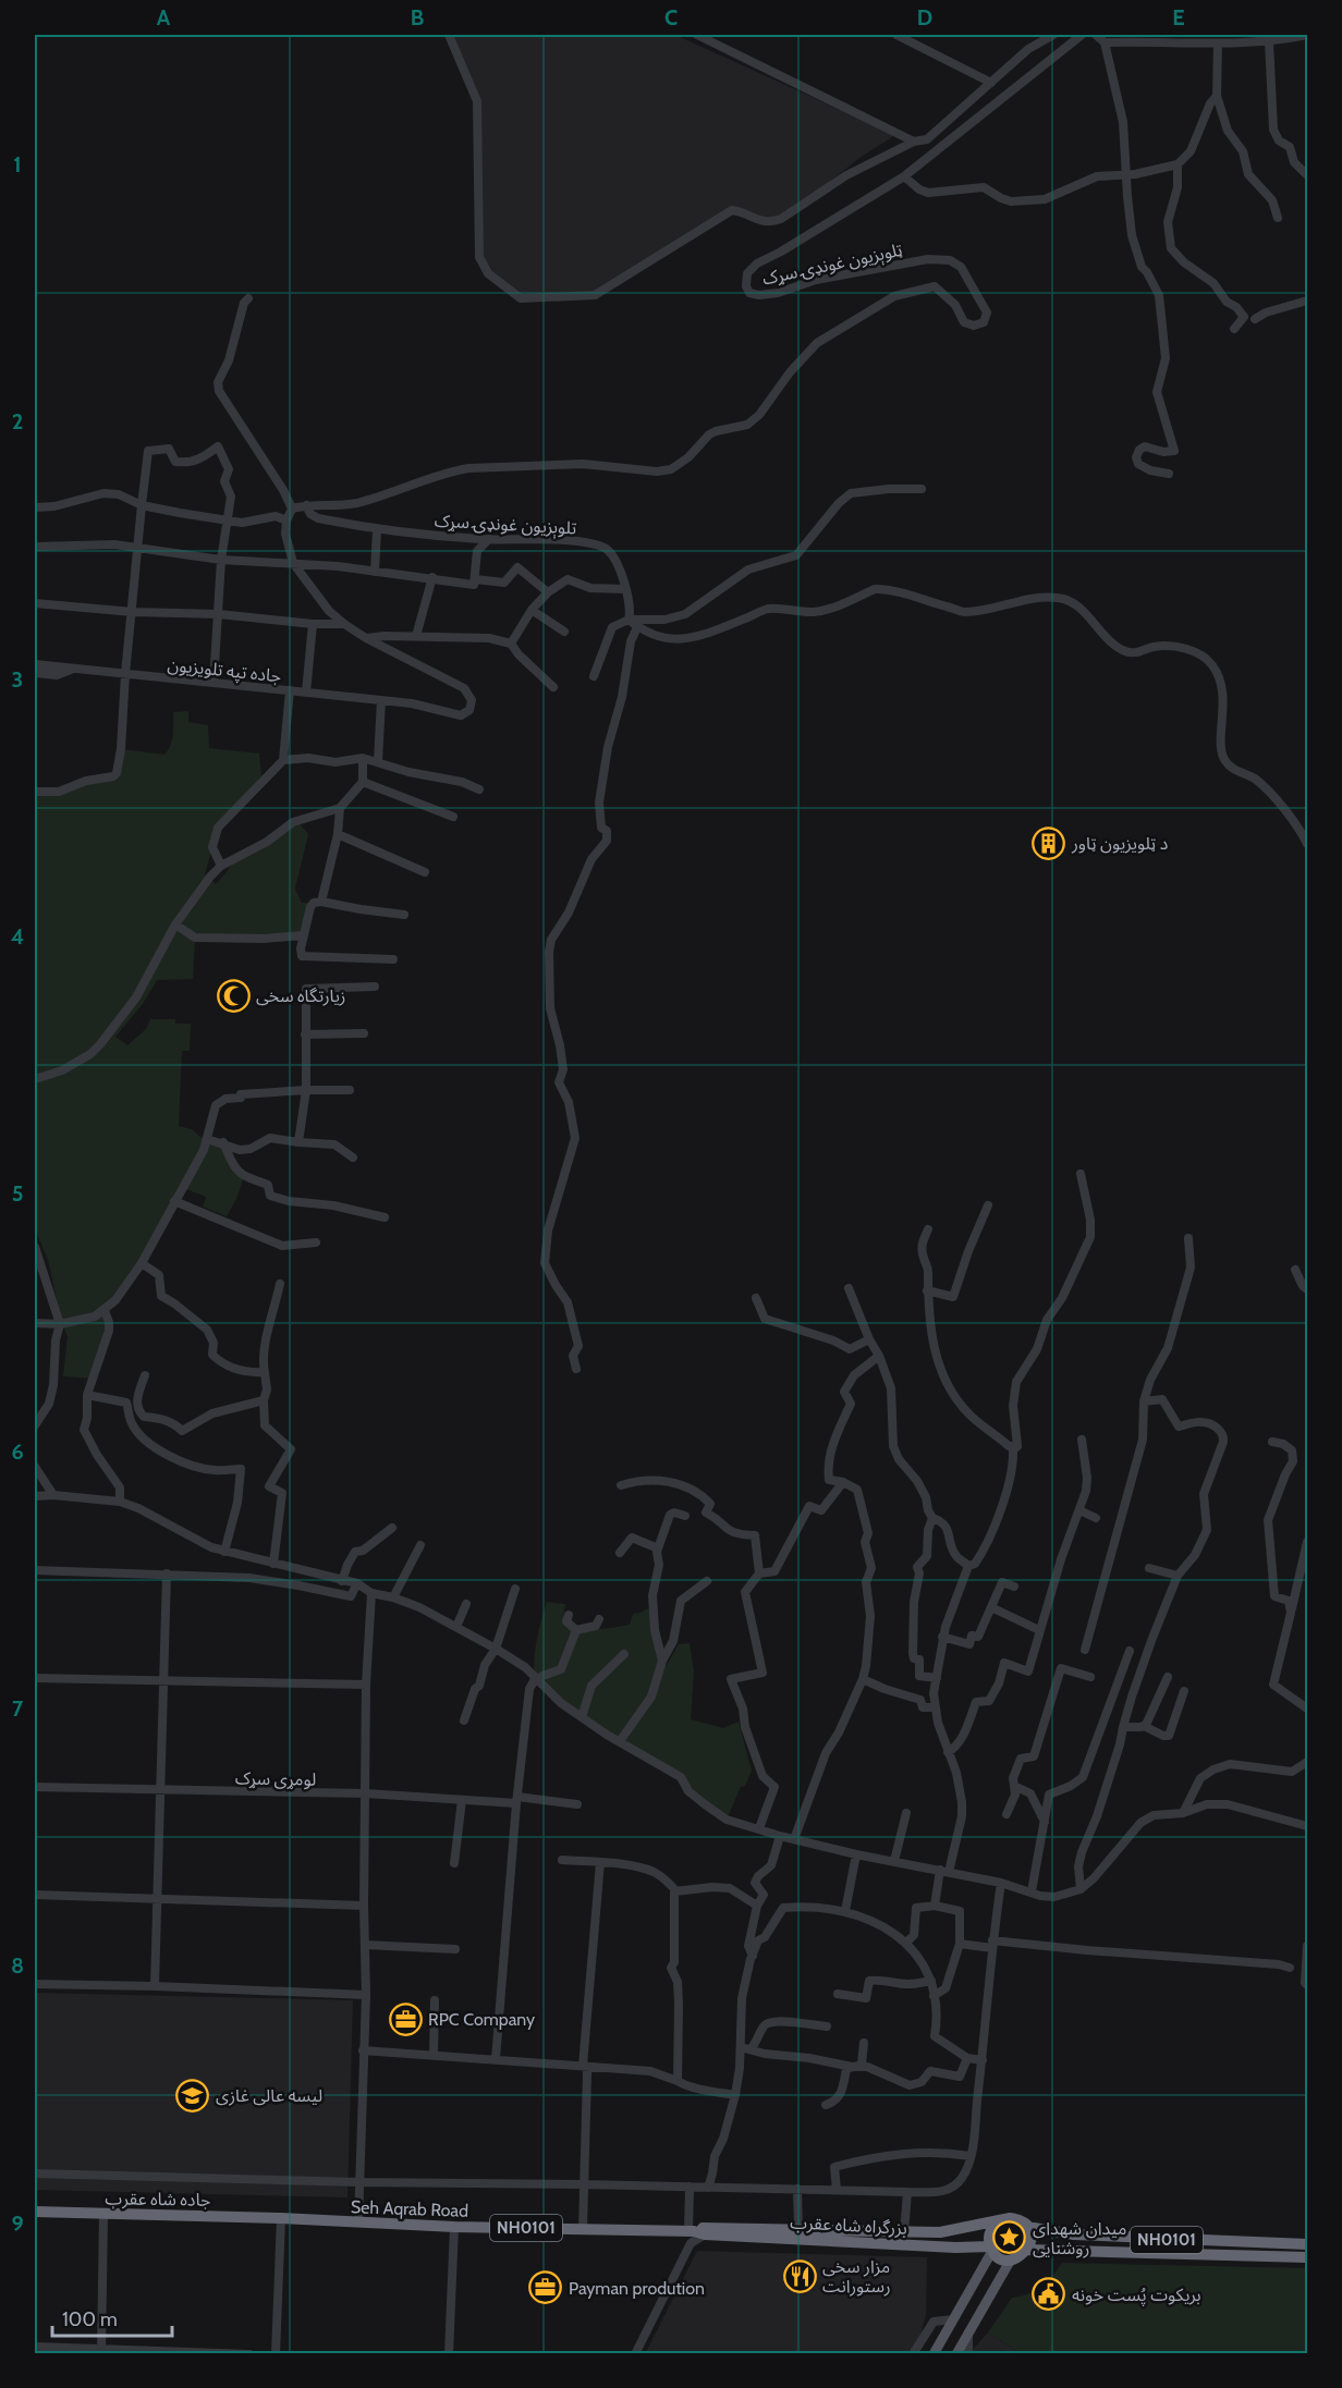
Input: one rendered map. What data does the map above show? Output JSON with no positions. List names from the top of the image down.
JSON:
{
  "streets": {
    "highway": [
      "جاده شاه عقرب",
      "Seh Aqrab Road",
      "بزرگراه شاه عقرب",
      "NH0101"
    ],
    "street": [
      "ټلوېزيون غونډۍ سړک",
      "تلوېزيون غونډۍ سړک",
      "جاده تپه تلویزیون",
      "لومړی سړک"
    ]
  },
  "crossings": [
    ["ټلوېزيون غونډۍ سړک", "تلوېزيون غونډۍ سړک"],
    ["جاده شاه عقرب", "Seh Aqrab Road"],
    ["Seh Aqrab Road", "بزرگراه شاه عقرب"],
    ["بزرگراه شاه عقرب", "NH0101"]
  ],
  "places": {
    "building": ["د ټلویزیون ټاور"],
    "mosque": ["زیارتگاه سخی"],
    "office": ["RPC Company", "Payman prodution"],
    "school or university": ["لیسه عالی غازی"],
    "place": ["میدان شهدای روشنایی"],
    "restaurant": ["مزار سخی رستورانت"],
    "public building": ["بریکوت پُست خونه"]
  },
  "scale_bar": "100 m",
  "grid": {
    "columns": [
      "A",
      "B",
      "C",
      "D",
      "E"
    ],
    "rows": [
      "1",
      "2",
      "3",
      "4",
      "5",
      "6",
      "7",
      "8",
      "9"
    ]
  }
}
